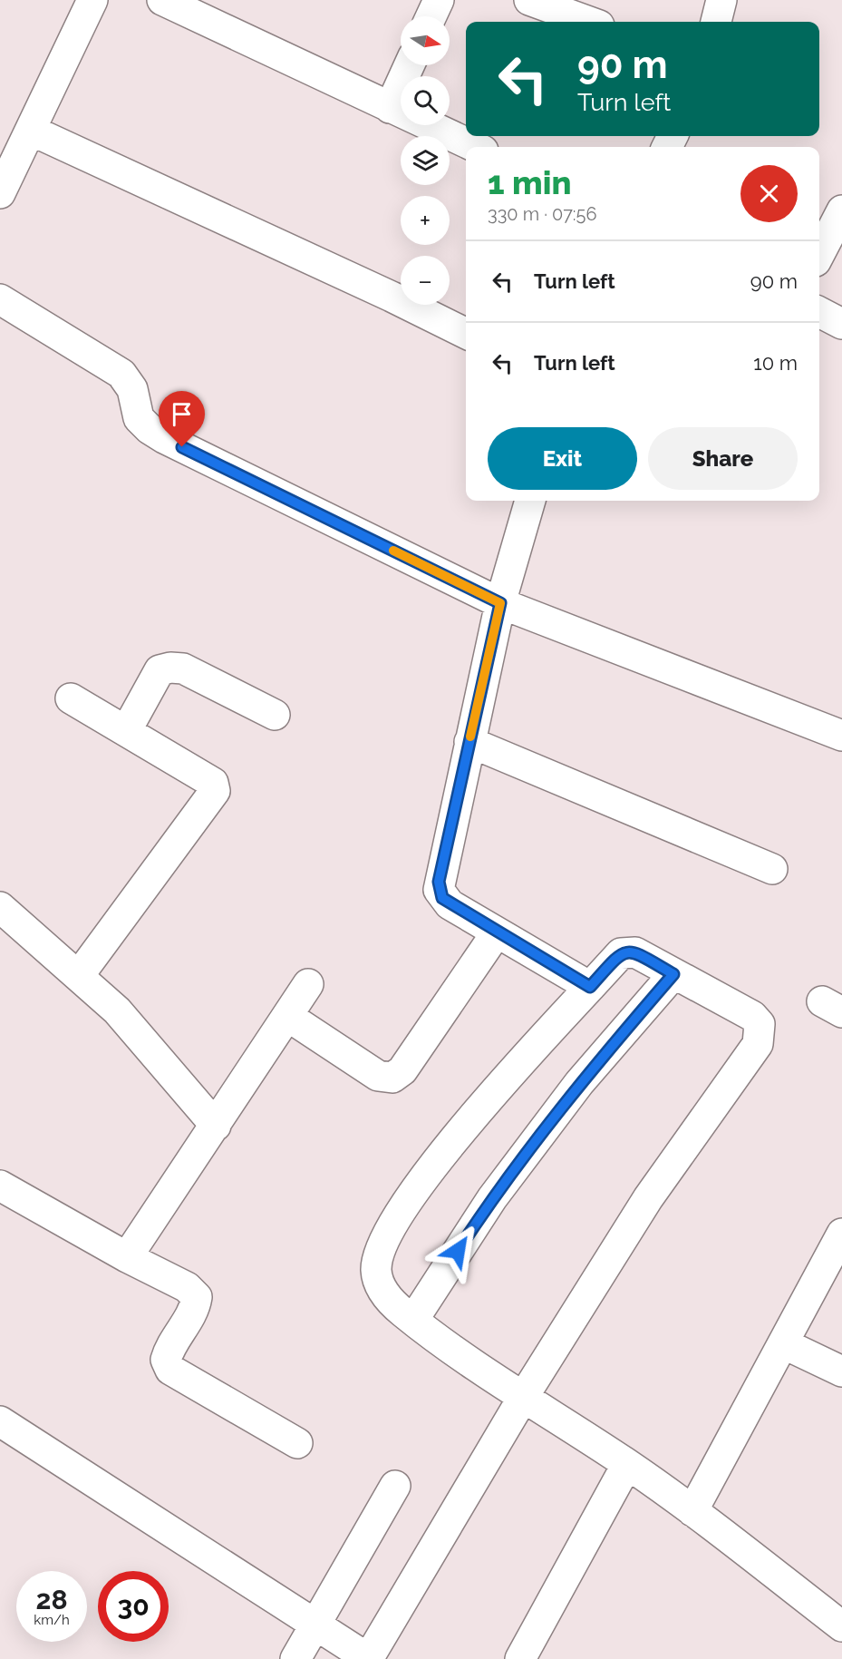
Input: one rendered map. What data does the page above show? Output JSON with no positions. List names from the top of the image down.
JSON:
{
  "north": "right",
  "page": {
    "map_buttons": ["+", "−"],
    "turn": ["90 m", "Turn left"],
    "heading": ["1 min", "330 m · 07:56"],
    "list": [
      {
        "name": "Turn left",
        "value": "90 m"
      },
      {
        "name": "Turn left",
        "value": "10 m"
      }
    ],
    "buttons": ["Exit", "Share"],
    "speed": "28 km/h",
    "limit": "30"
  }
}
